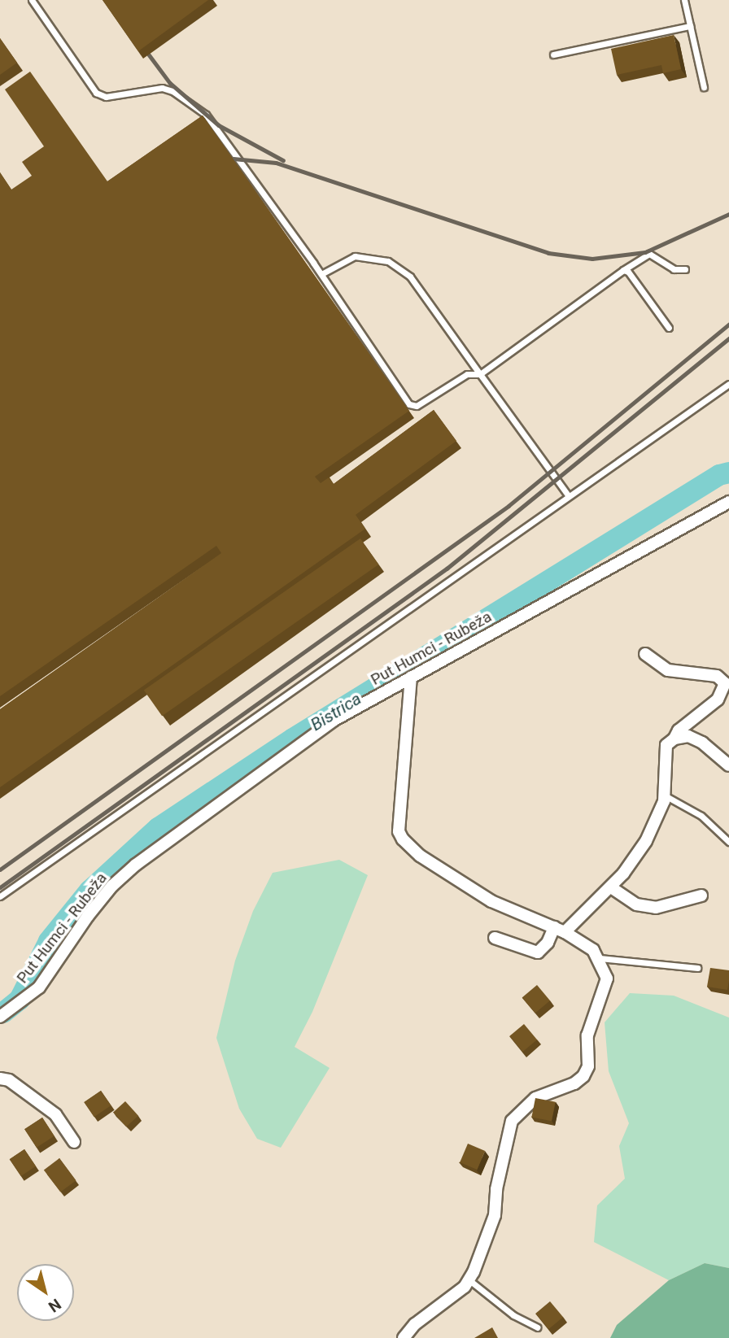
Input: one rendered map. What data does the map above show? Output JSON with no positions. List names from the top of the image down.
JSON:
{
  "streets": {
    "street": ["Put Humci - Rubeža"]
  },
  "water": ["Bistrica"],
  "north": "bottom right"
}
